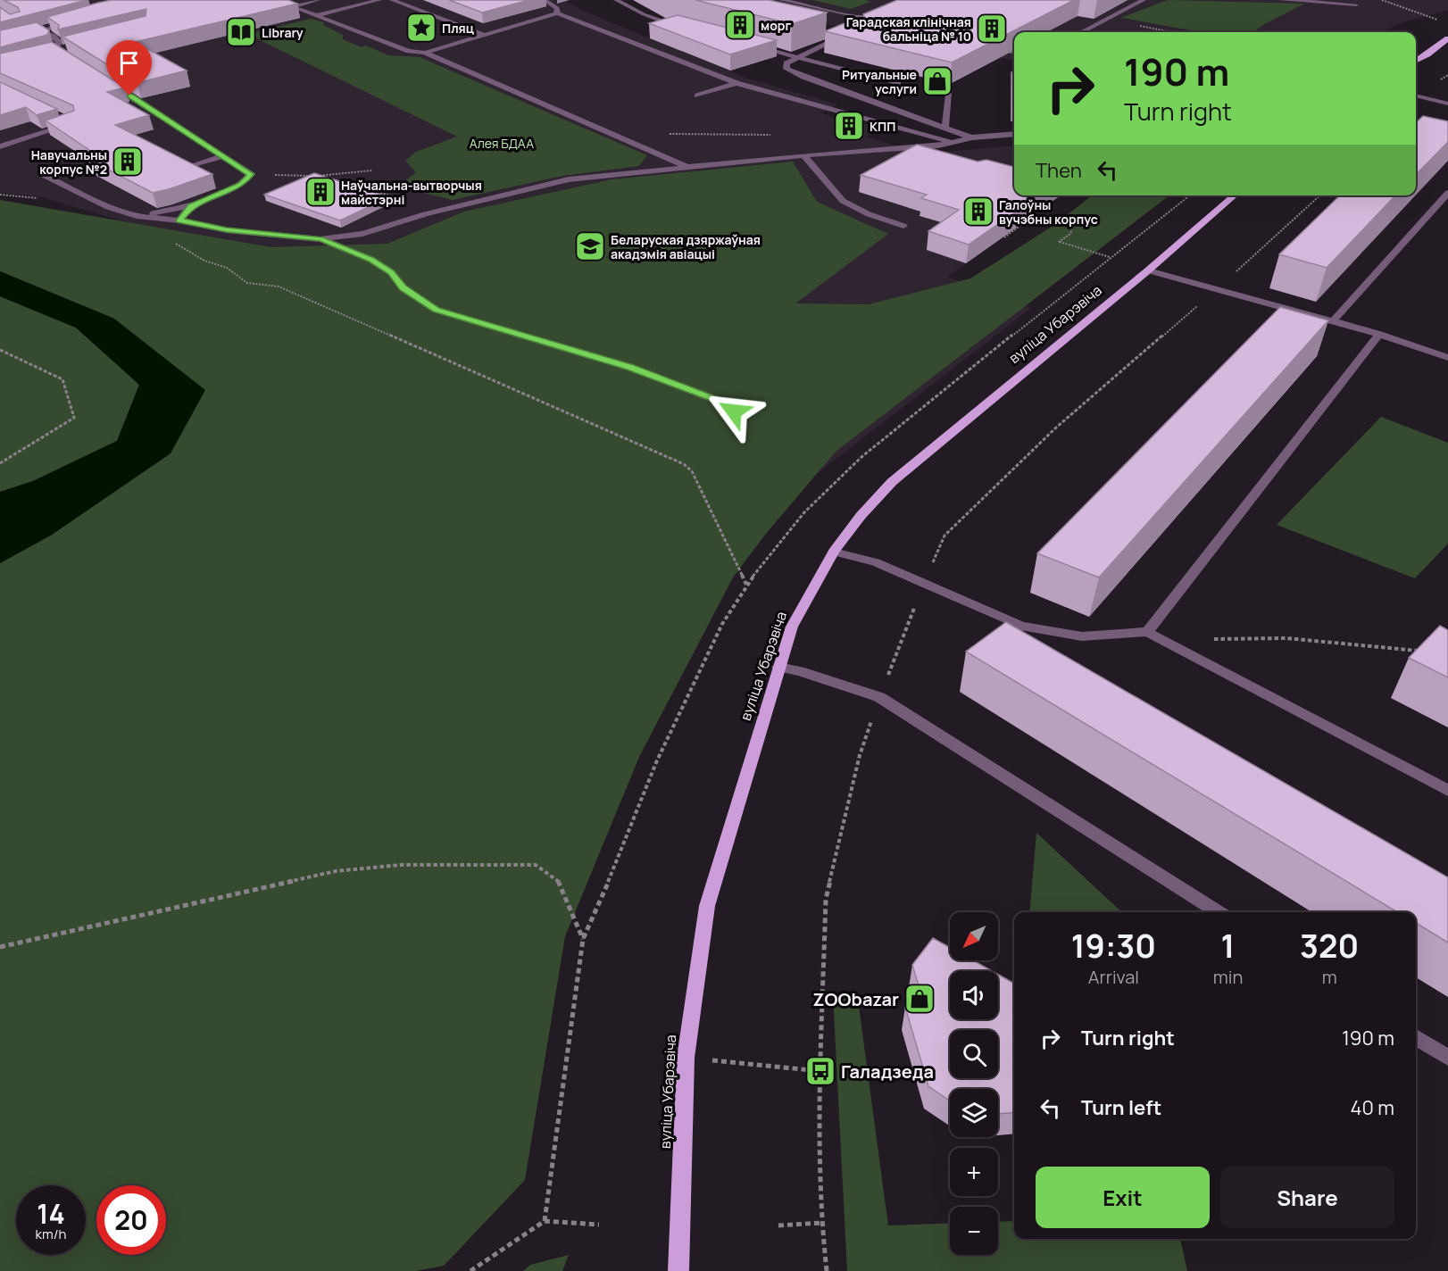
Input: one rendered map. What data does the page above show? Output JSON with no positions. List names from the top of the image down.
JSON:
{
  "streets": {
    "main road": ["вуліца Убарэвіча"]
  },
  "parks": ["Алея БДАА"],
  "places": {
    "building": [
      "морг",
      "Гарадская клінічная бальніца № 10",
      "КПП",
      "Навучальны корпус №2",
      "Наўчальна-вытворчыя майстэрні",
      "Галоўны вучэбны корпус"
    ],
    "place": ["Пляц"],
    "library": ["Library"],
    "shop": ["Ритуальные услуги", "ZOObazar"],
    "school or university": ["Беларуская дзяржаўная акадэмія авіацыі"],
    "bus stop": ["Галадзеда"]
  },
  "north": "bottom left",
  "page": {
    "turn": ["190 m", "Turn right"],
    "then": "Then",
    "map_buttons": ["+", "−"],
    "eta": [
      "19:30",
      "Arrival",
      "1",
      "min",
      "320",
      "m"
    ],
    "list": [
      {
        "name": "Turn right",
        "value": "190 m"
      },
      {
        "name": "Turn left",
        "value": "40 m"
      }
    ],
    "buttons": ["Exit", "Share"],
    "speed": "14 km/h",
    "limit": "20"
  }
}
